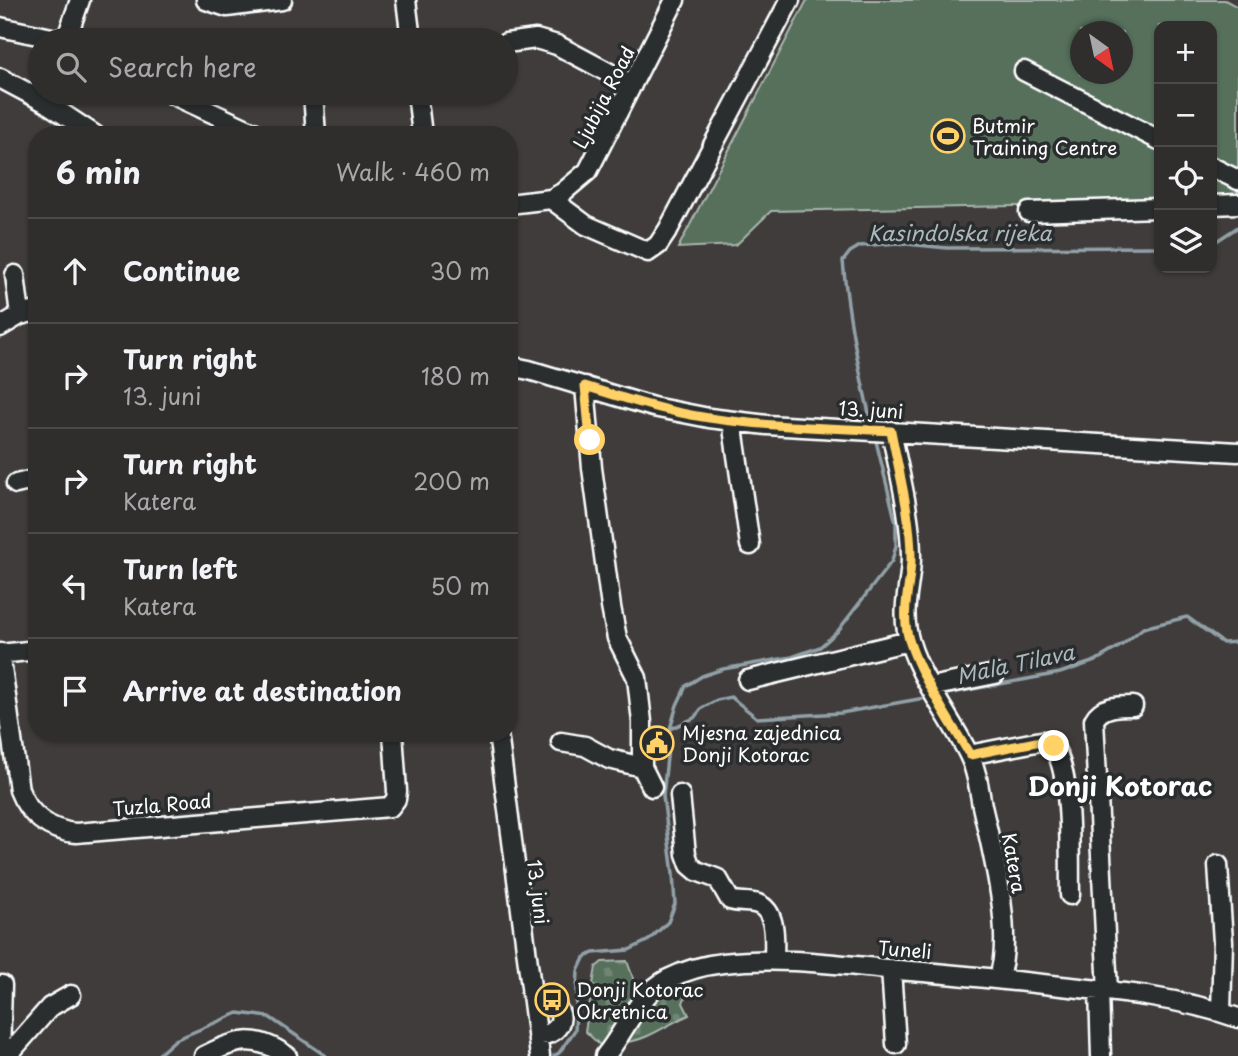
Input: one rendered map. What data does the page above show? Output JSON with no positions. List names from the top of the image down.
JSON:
{
  "streets": {
    "street": [
      "Ljubija Road",
      "13. juni",
      "Tuzla Road",
      "Katera",
      "Tuneli"
    ]
  },
  "crossings": [
    ["13. juni", "Katera"],
    ["Katera", "Tuneli"]
  ],
  "districts": ["Donji Kotorac"],
  "water": ["Kasindolska rijeka", "Mala Tilava"],
  "places": {
    "sports": ["Butmir Training Centre"],
    "public building": ["Mjesna zajednica Donji Kotorac"],
    "bus stop": ["Donji Kotorac Okretnica"]
  },
  "north": "bottom right",
  "page": {
    "map_buttons": ["+", "−"],
    "search": "Search here",
    "heading": ["6 min", "Walk · 460 m"],
    "list": [
      ["Continue", "30 m"],
      ["Turn right", "13. juni", "180 m"],
      ["Turn right", "Katera", "200 m"],
      ["Turn left", "Katera", "50 m"],
      "Arrive at destination"
    ]
  }
}
